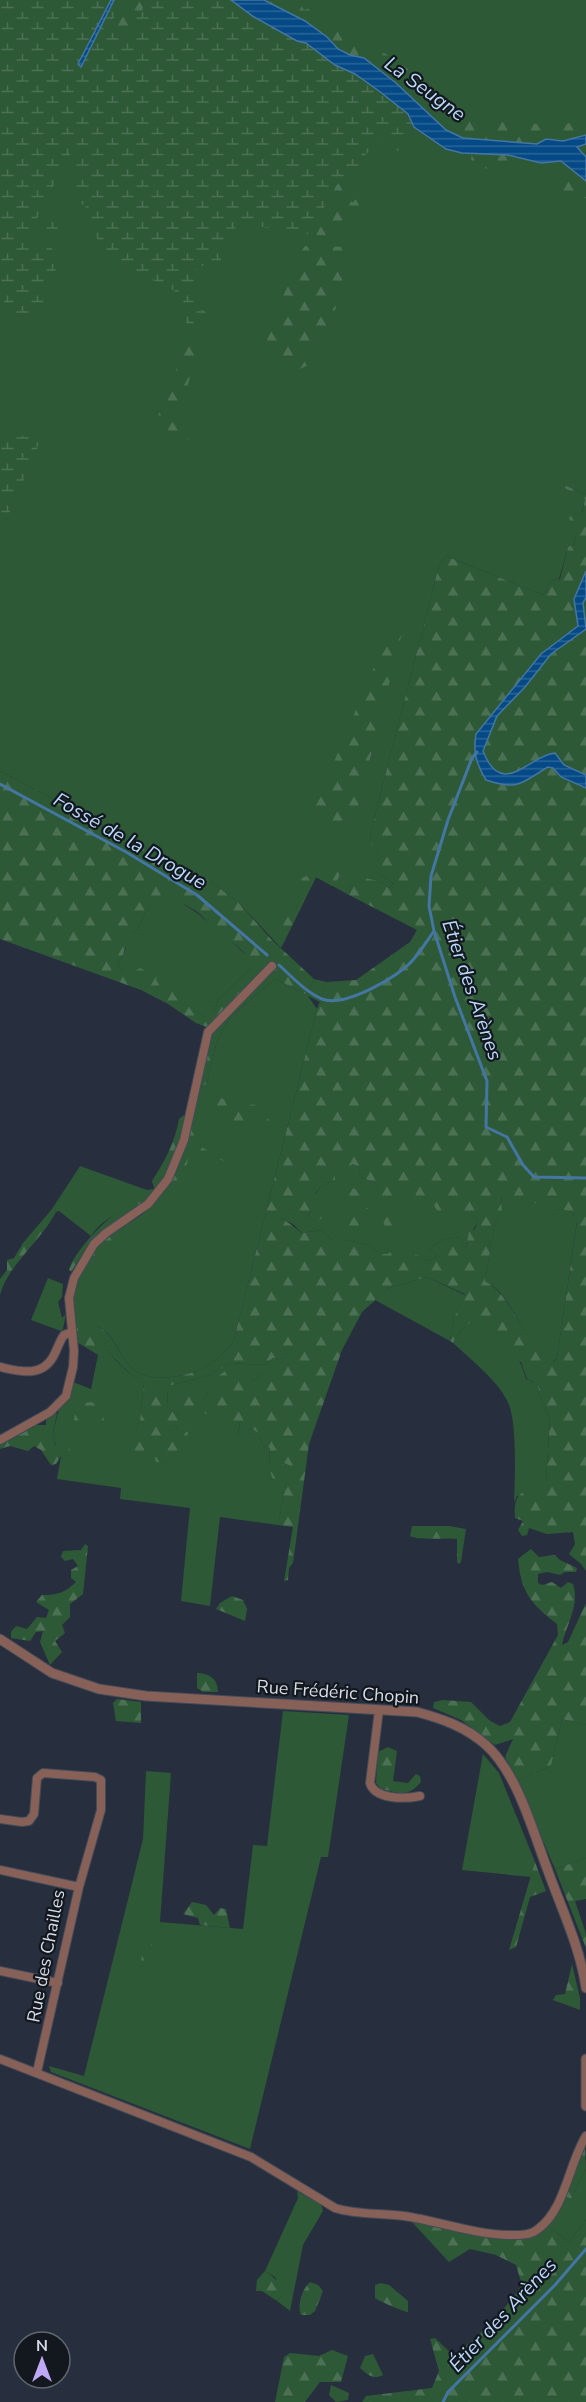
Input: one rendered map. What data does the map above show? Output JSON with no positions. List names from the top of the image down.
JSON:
{
  "streets": {
    "street": ["Rue Frédéric Chopin", "Rue des Chailles"]
  },
  "water": ["La Seugne", "Fossé de la Drogue", "Étier des Arènes"],
  "north": "top"
}
